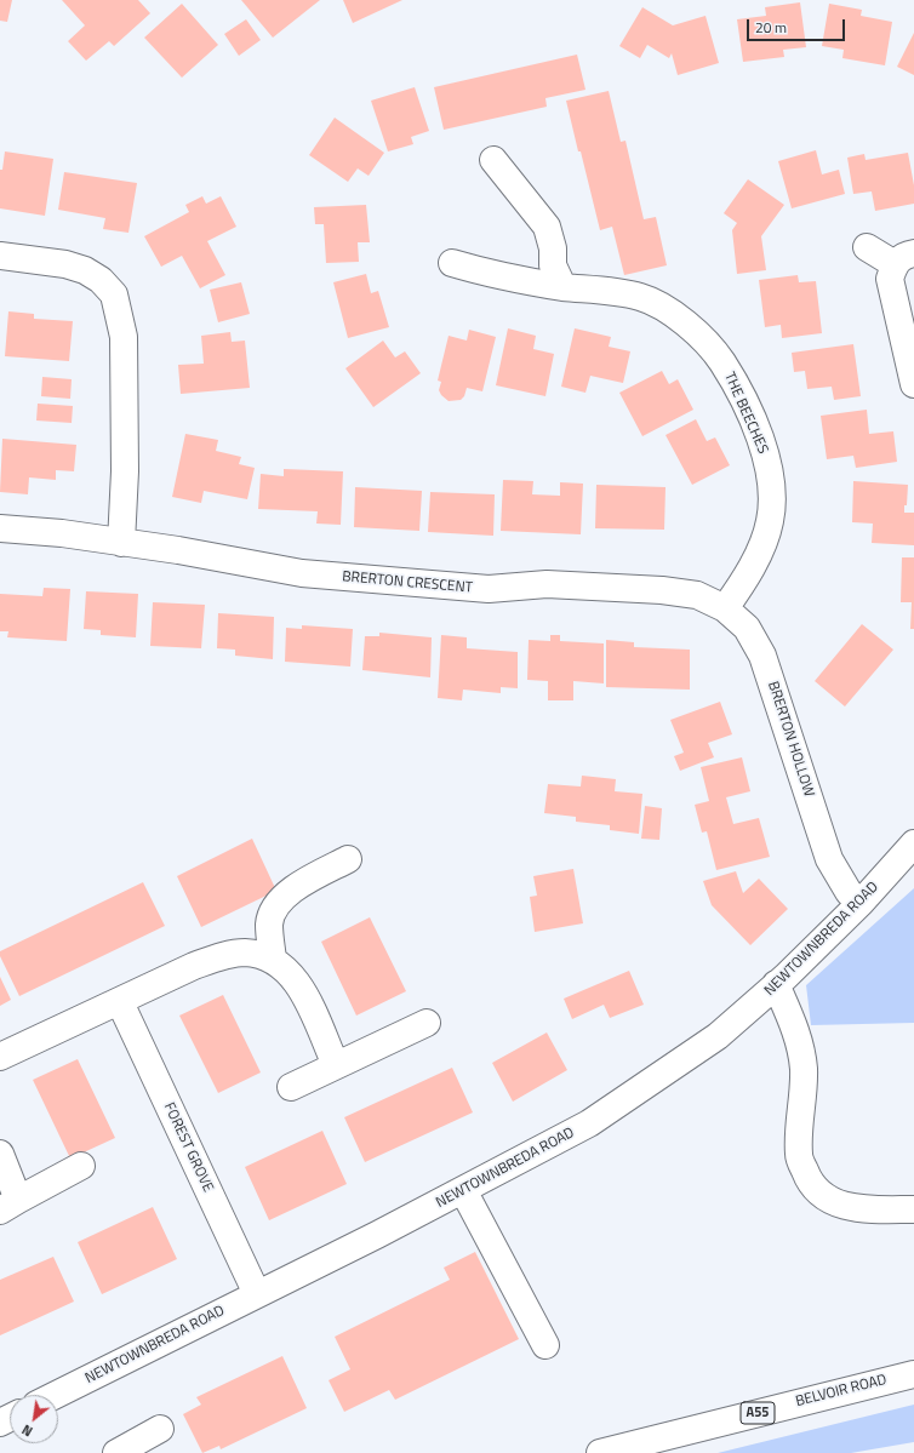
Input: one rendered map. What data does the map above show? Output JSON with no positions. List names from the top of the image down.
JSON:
{
  "streets": {
    "main road": [
      "THE BEECHES",
      "BRERTON CRESCENT",
      "BRERTON HOLLOW",
      "NEWTOWNBREDA ROAD",
      "FOREST GROVE",
      "BELVOIR ROAD",
      "A55"
    ]
  },
  "crossings": [
    ["THE BEECHES", "BRERTON HOLLOW"],
    ["BRERTON CRESCENT", "BRERTON HOLLOW"],
    ["BRERTON HOLLOW", "NEWTOWNBREDA ROAD"],
    ["NEWTOWNBREDA ROAD", "FOREST GROVE"]
  ],
  "scale_bar": "20 m",
  "north": "bottom left"
}
